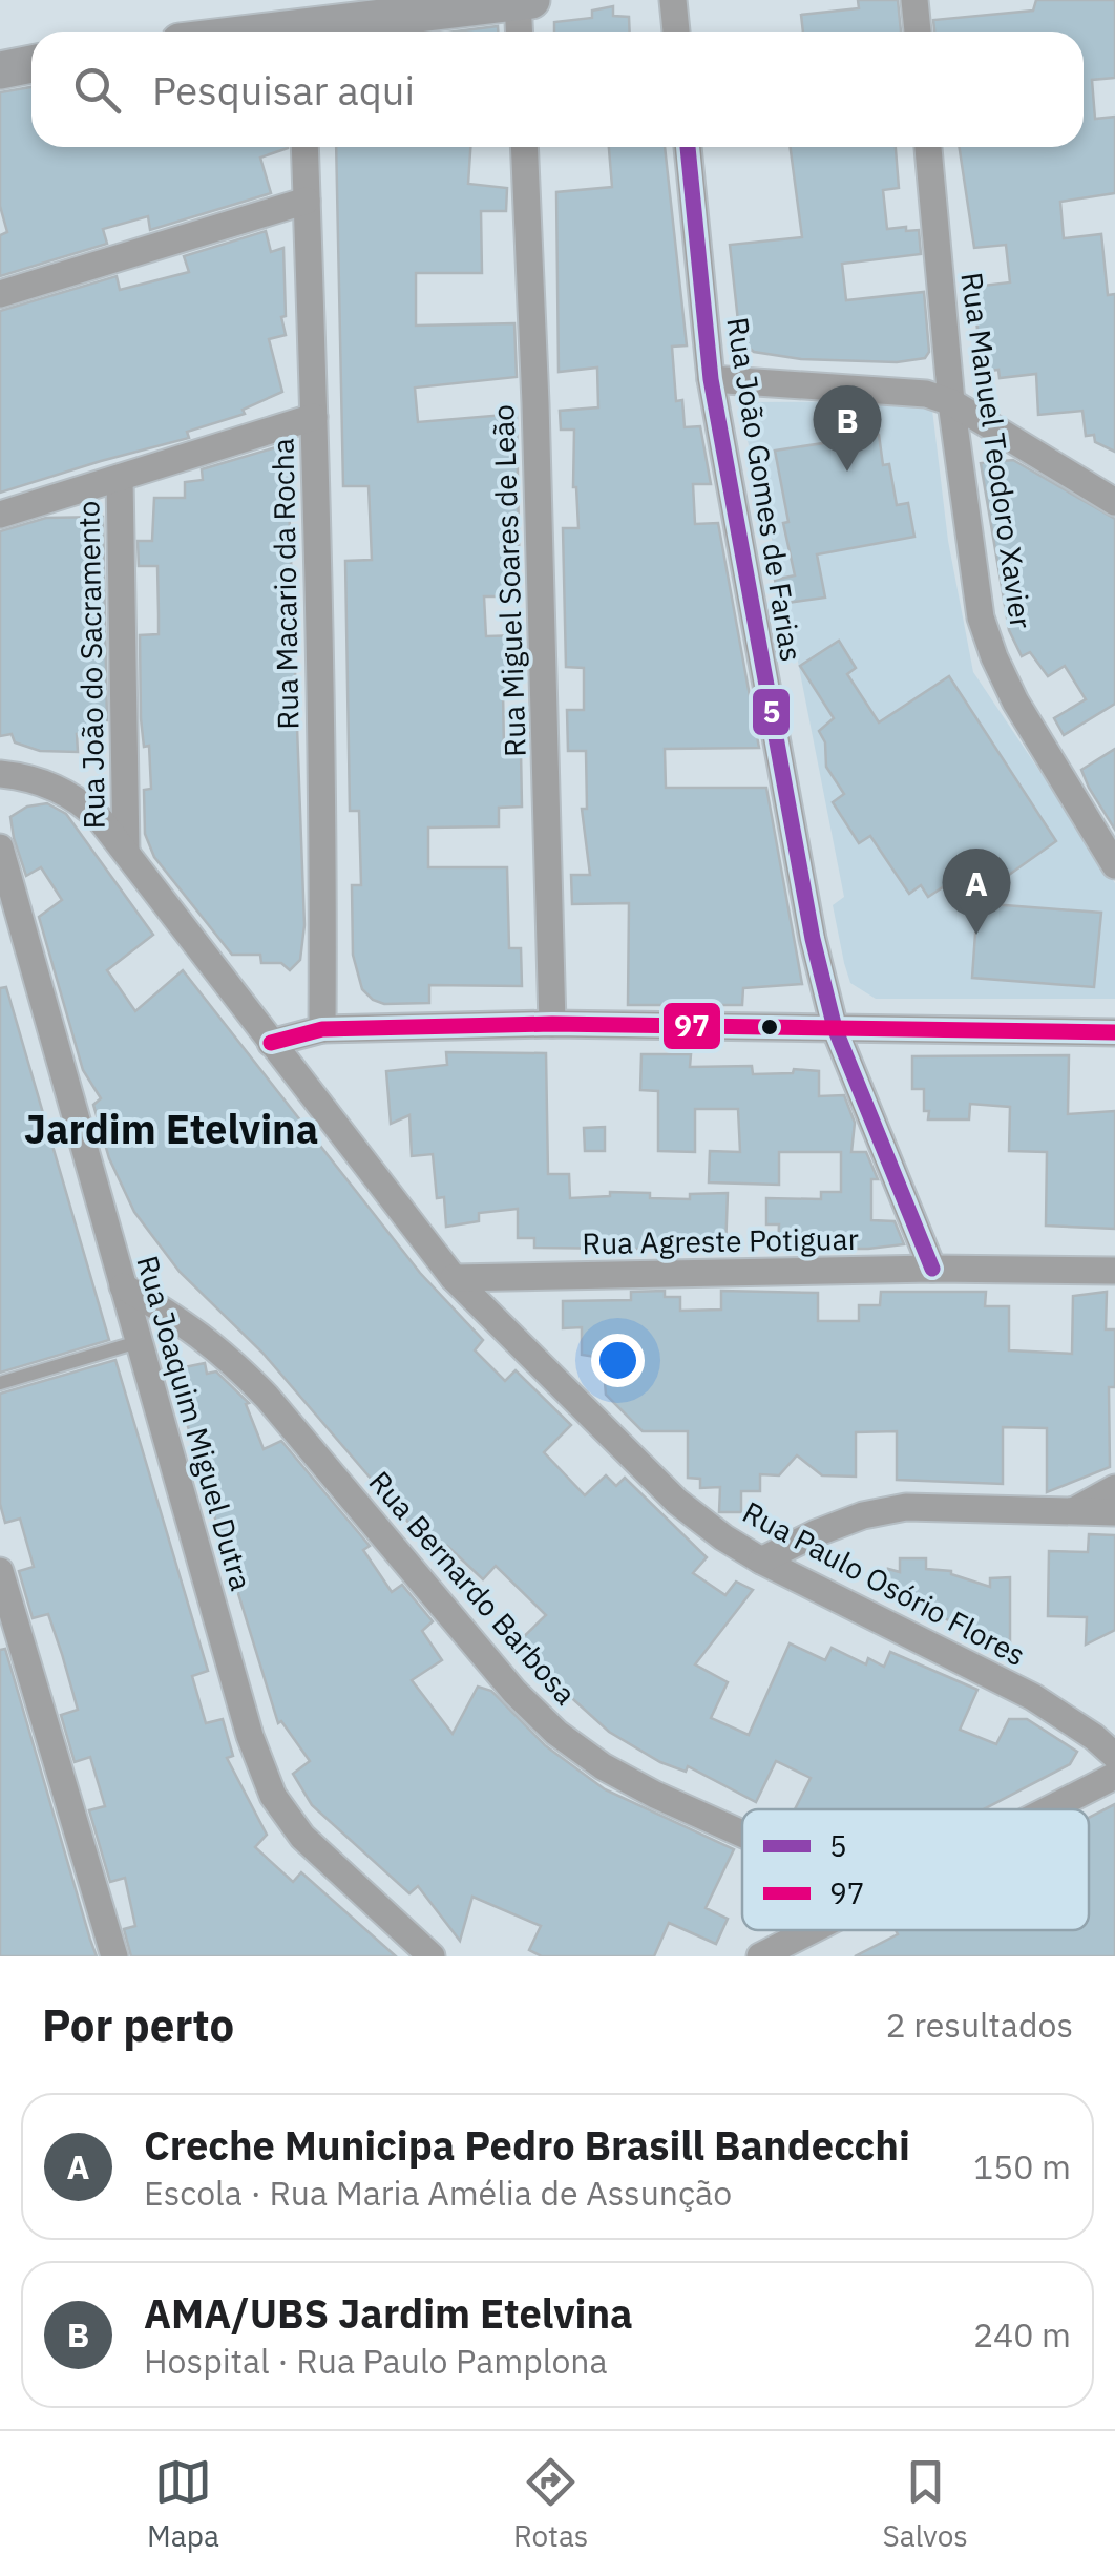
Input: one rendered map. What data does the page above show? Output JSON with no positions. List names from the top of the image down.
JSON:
{
  "streets": {
    "street": [
      "Rua Manuel Teodoro Xavier",
      "Rua João Gomes de Farias",
      "Rua Miguel Soares de Leão",
      "Rua Macario da Rocha",
      "Rua João do Sacramento",
      "Rua Agreste Potiguar",
      "Rua Joaquim Miguel Dutra",
      "Rua Paulo Osório Flores",
      "Rua Bernardo Barbosa"
    ]
  },
  "crossings": [
    ["Rua João Gomes de Farias", "Rua Agreste Potiguar"],
    ["Rua João do Sacramento", "Rua Paulo Osório Flores"],
    ["Rua Agreste Potiguar", "Rua Paulo Osório Flores"],
    ["Rua Joaquim Miguel Dutra", "Rua Bernardo Barbosa"]
  ],
  "districts": ["Jardim Etelvina"],
  "lines": ["transit line 5", "transit line 97"],
  "legend": ["5", "97"],
  "page": {
    "search": "Pesquisar aqui",
    "pins": ["B", "A"],
    "heading": ["Por perto", "2 resultados"],
    "list": [
      {
        "mark": "A",
        "name": "Creche Municipa Pedro Brasill Bandecchi",
        "note": "Escola · Rua Maria Amélia de Assunção",
        "value": "150 m"
      },
      {
        "mark": "B",
        "name": "AMA/UBS Jardim Etelvina",
        "note": "Hospital · Rua Paulo Pamplona",
        "value": "240 m"
      }
    ],
    "nav": ["Mapa", "Rotas", "Salvos"]
  }
}
